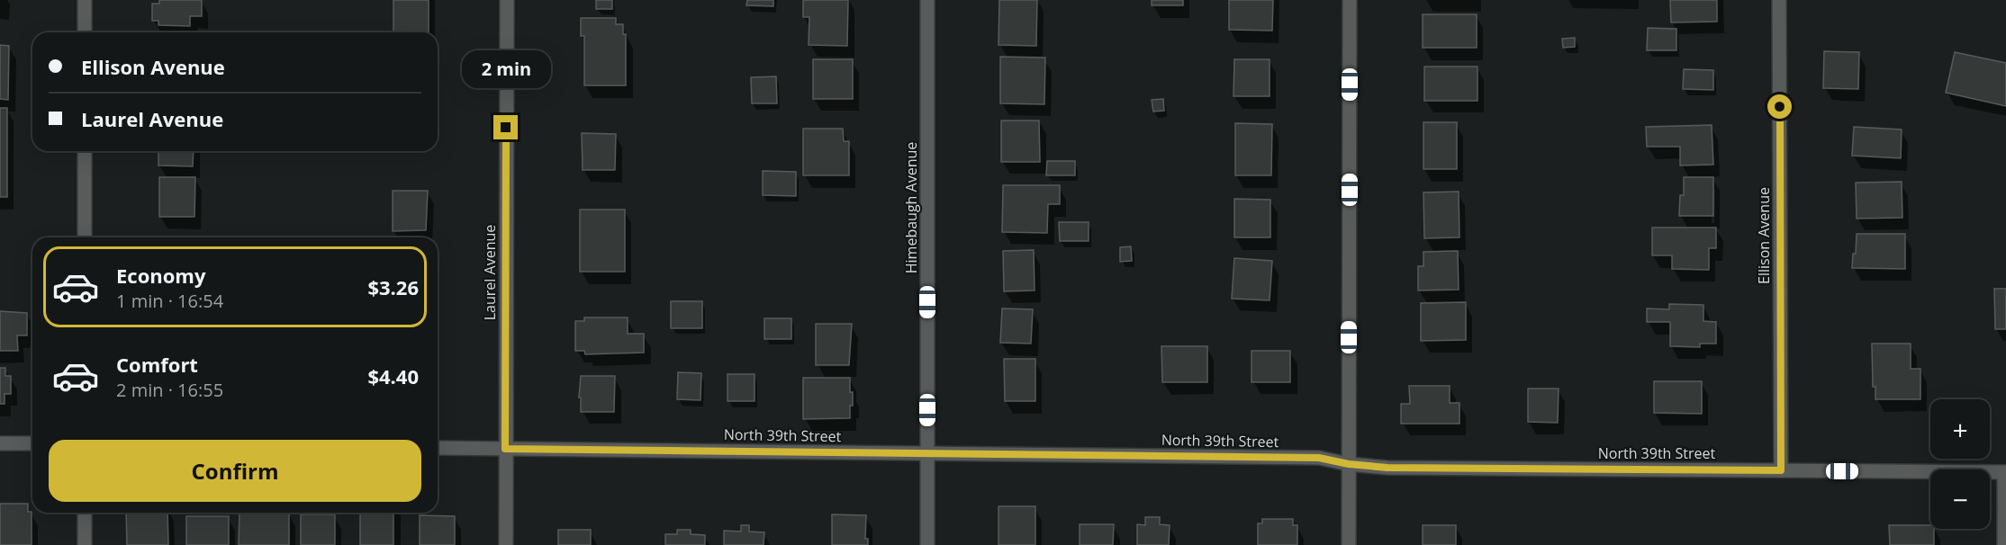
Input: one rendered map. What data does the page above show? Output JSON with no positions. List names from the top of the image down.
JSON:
{
  "streets": {
    "street": [
      "Himebaugh Avenue",
      "Ellison Avenue",
      "Laurel Avenue",
      "North 39th Street"
    ]
  },
  "crossings": [
    ["Himebaugh Avenue", "North 39th Street"],
    ["Ellison Avenue", "North 39th Street"],
    ["Laurel Avenue", "North 39th Street"]
  ],
  "page": {
    "banner": ["Ellison Avenue", "Laurel Avenue"],
    "bubble": "2 min",
    "list": [
      {
        "name": "Economy",
        "note": "1 min · 16:54",
        "value": "$3.26"
      },
      {
        "name": "Comfort",
        "note": "2 min · 16:55",
        "value": "$4.40"
      }
    ],
    "map_buttons": ["+", "−"],
    "buttons": "Confirm"
  }
}
